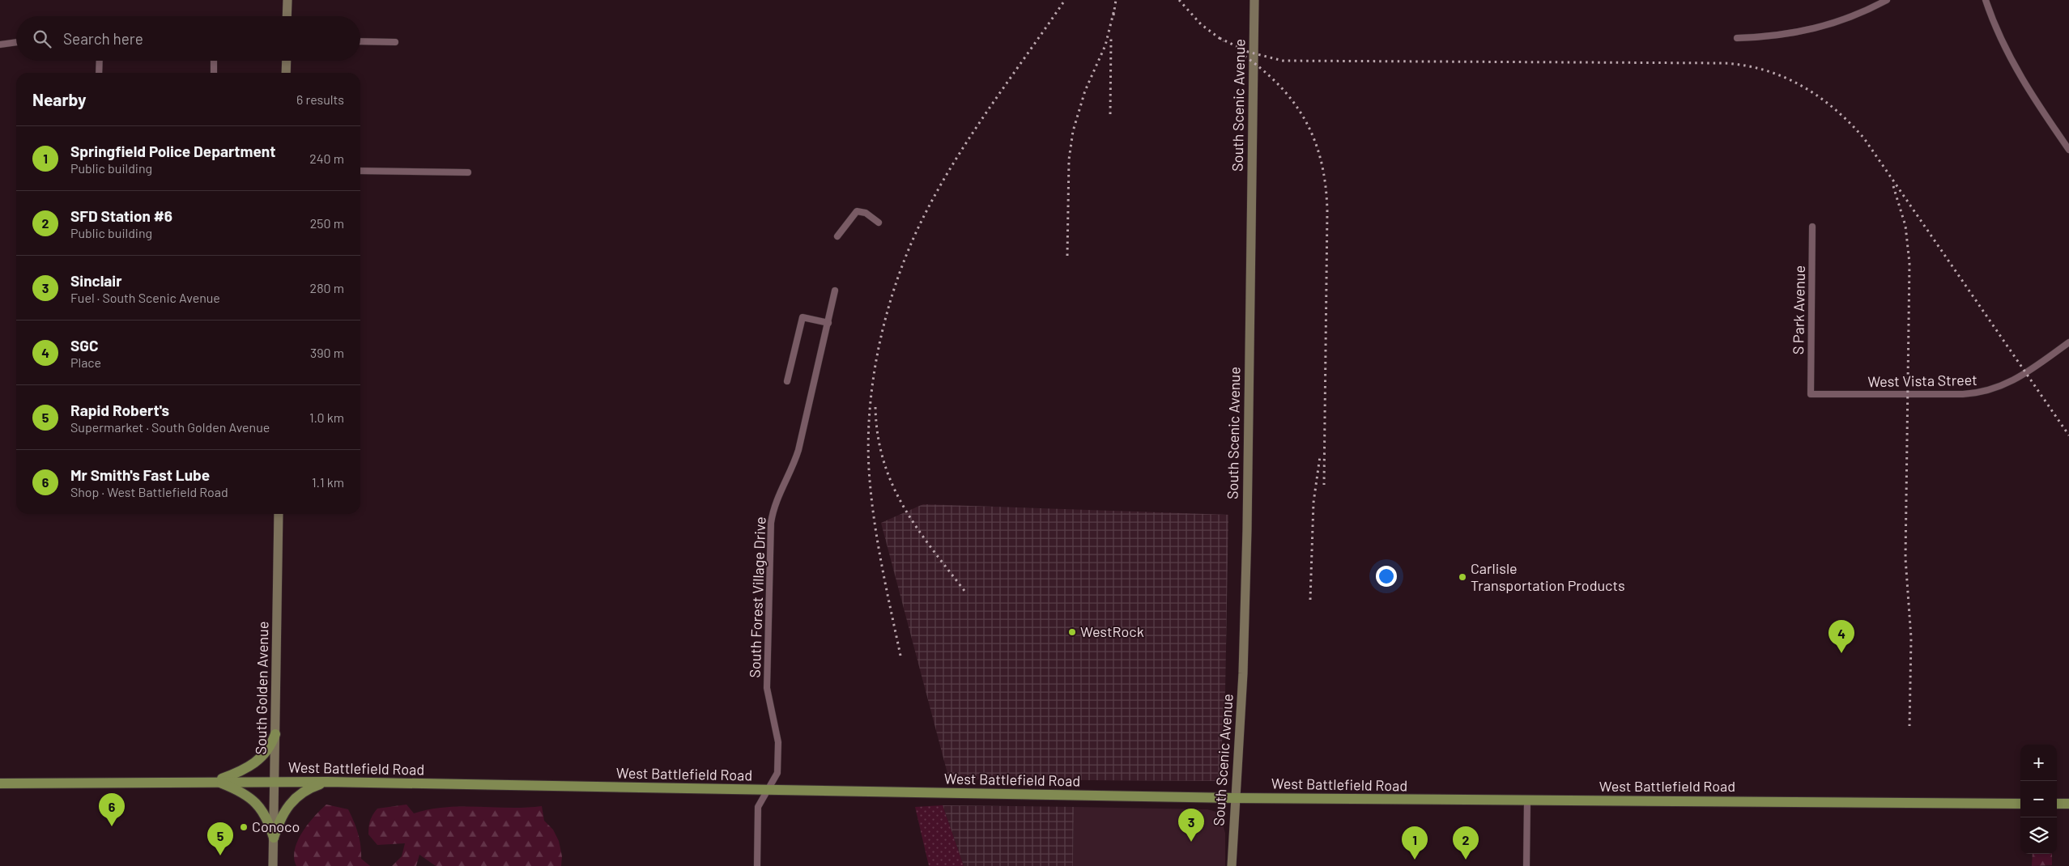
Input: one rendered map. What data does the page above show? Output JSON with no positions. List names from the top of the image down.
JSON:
{
  "streets": {
    "main road": ["South Scenic Avenue", "South Golden Avenue", "West Battlefield Road"],
    "street": ["S Park Avenue", "West Vista Street", "South Forest Village Drive"]
  },
  "crossings": [
    ["South Scenic Avenue", "West Battlefield Road"],
    ["S Park Avenue", "West Vista Street"],
    ["South Forest Village Drive", "West Battlefield Road"],
    ["South Golden Avenue", "West Battlefield Road"]
  ],
  "places": ["Carlisle Transportation Products", "WestRock", "Conoco"],
  "page": {
    "search": "Search here",
    "heading": ["Nearby", "6 results"],
    "list": [
      {
        "mark": "1",
        "name": "Springfield Police Department",
        "note": "Public building",
        "value": "240 m"
      },
      {
        "mark": "2",
        "name": "SFD Station #6",
        "note": "Public building",
        "value": "250 m"
      },
      {
        "mark": "3",
        "name": "Sinclair",
        "note": "Fuel · South Scenic Avenue",
        "value": "280 m"
      },
      {
        "mark": "4",
        "name": "SGC",
        "note": "Place",
        "value": "390 m"
      },
      {
        "mark": "5",
        "name": "Rapid Robert's",
        "note": "Supermarket · South Golden Avenue",
        "value": "1.0 km"
      },
      {
        "mark": "6",
        "name": "Mr Smith's Fast Lube",
        "note": "Shop · West Battlefield Road",
        "value": "1.1 km"
      }
    ],
    "pins": [
      "4",
      "6",
      "3",
      "5",
      "1",
      "2"
    ],
    "map_buttons": ["+", "−"]
  }
}
